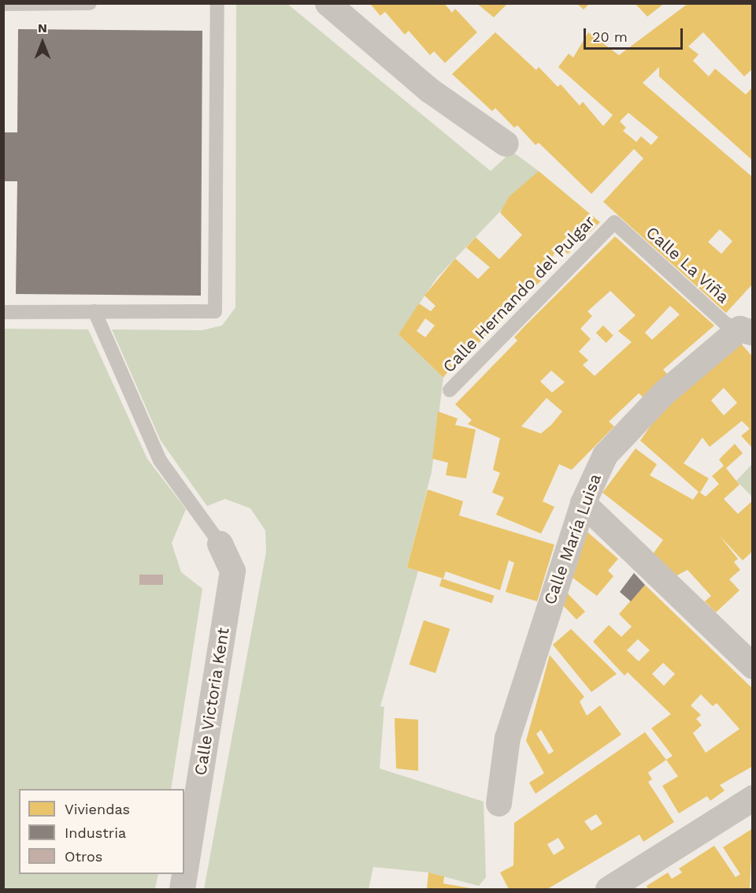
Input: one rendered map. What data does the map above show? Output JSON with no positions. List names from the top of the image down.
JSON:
{
  "streets": {
    "street": ["Calle María Luisa", "Calle Victoria Kent"],
    "lane": ["Calle La Viña", "Calle Hernando del Pulgar"]
  },
  "crossings": [
    ["Calle La Viña", "Calle Hernando del Pulgar"],
    ["Calle La Viña", "Calle María Luisa"]
  ],
  "legend": ["Viviendas", "Industria", "Otros"],
  "scale_bar": "20 m",
  "north": "top"
}
